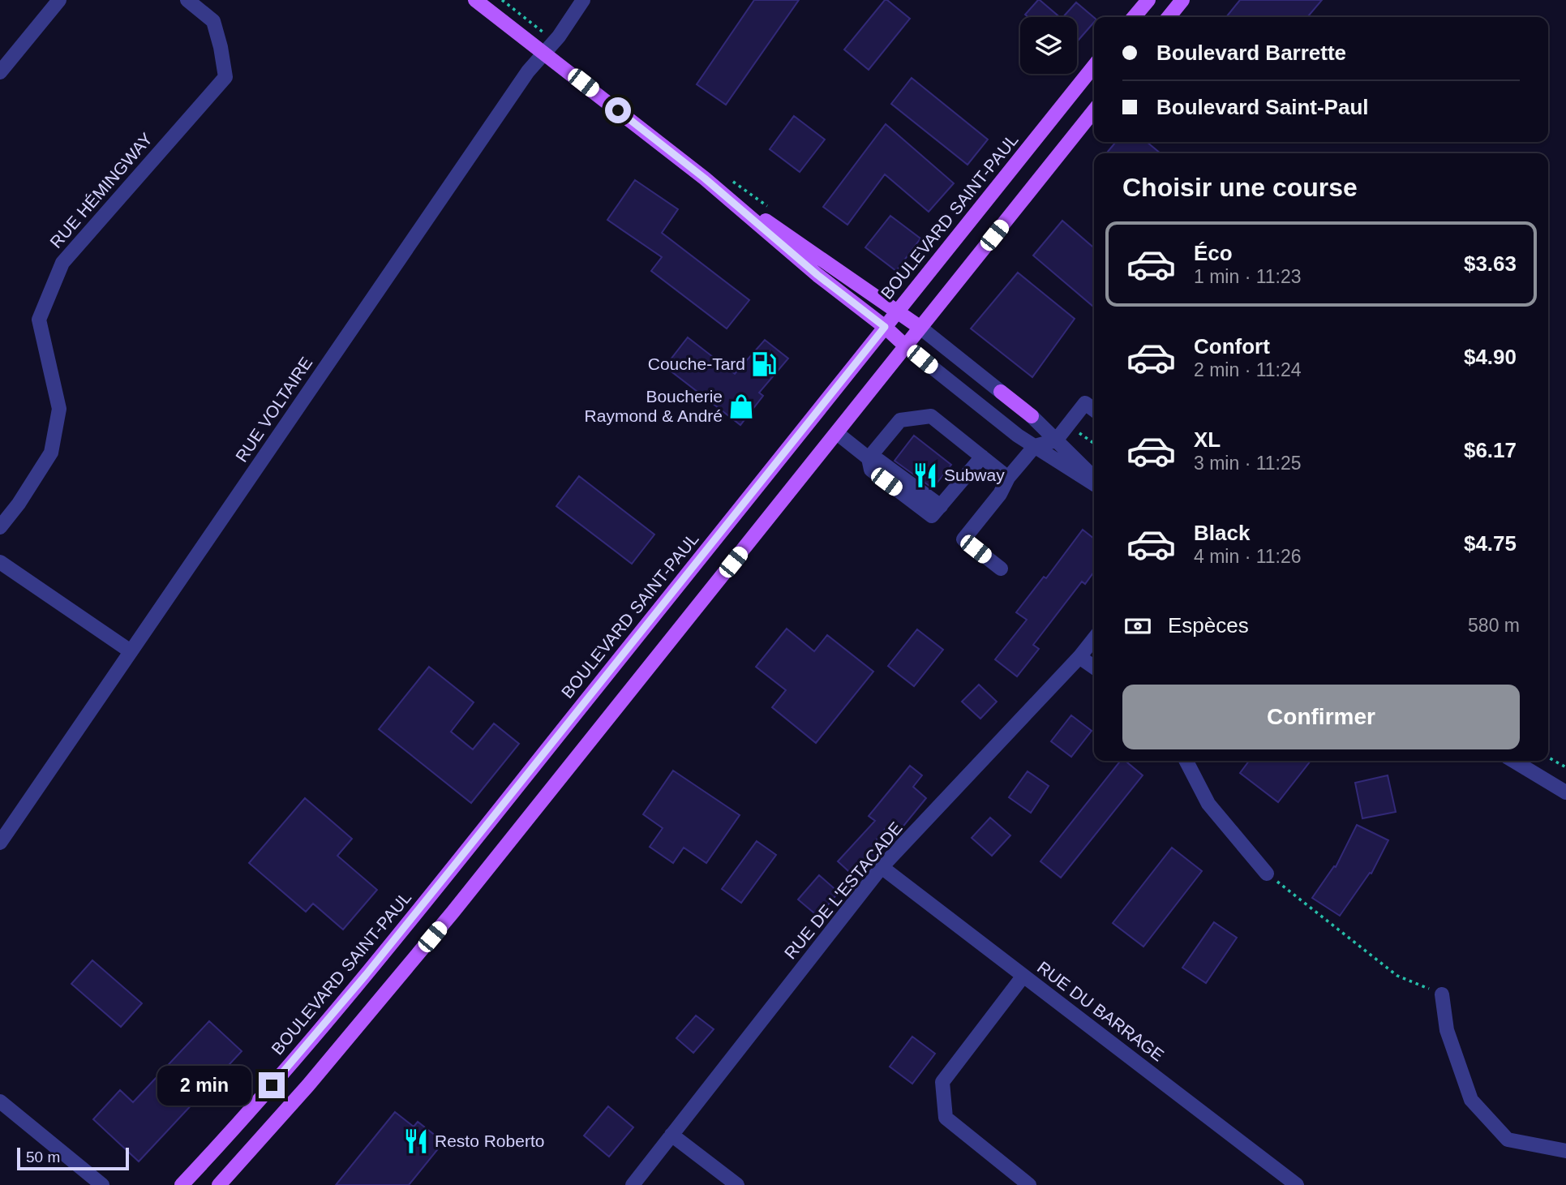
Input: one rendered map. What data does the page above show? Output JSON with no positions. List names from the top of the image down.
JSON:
{
  "streets": {
    "main road": ["BOULEVARD SAINT-PAUL"],
    "street": [
      "RUE HÉMINGWAY",
      "RUE VOLTAIRE",
      "RUE DE L'ESTACADE",
      "RUE DU BARRAGE"
    ]
  },
  "crossings": [
    ["RUE DE L'ESTACADE", "RUE DU BARRAGE"]
  ],
  "places": {
    "fuel station": ["Couche-Tard"],
    "shop": ["Boucherie Raymond & André"],
    "restaurant": ["Subway", "Resto Roberto"]
  },
  "scale_bar": "50 m",
  "page": {
    "banner": ["Boulevard Barrette", "Boulevard Saint-Paul"],
    "heading": "Choisir une course",
    "list": [
      {
        "name": "Éco",
        "note": "1 min · 11:23",
        "value": "$3.63"
      },
      {
        "name": "Confort",
        "note": "2 min · 11:24",
        "value": "$4.90"
      },
      {
        "name": "XL",
        "note": "3 min · 11:25",
        "value": "$6.17"
      },
      {
        "name": "Black",
        "note": "4 min · 11:26",
        "value": "$4.75"
      }
    ],
    "pay": ["Espèces", "580 m"],
    "buttons": "Confirmer",
    "bubble": "2 min",
    "scale": "50 m"
  }
}
